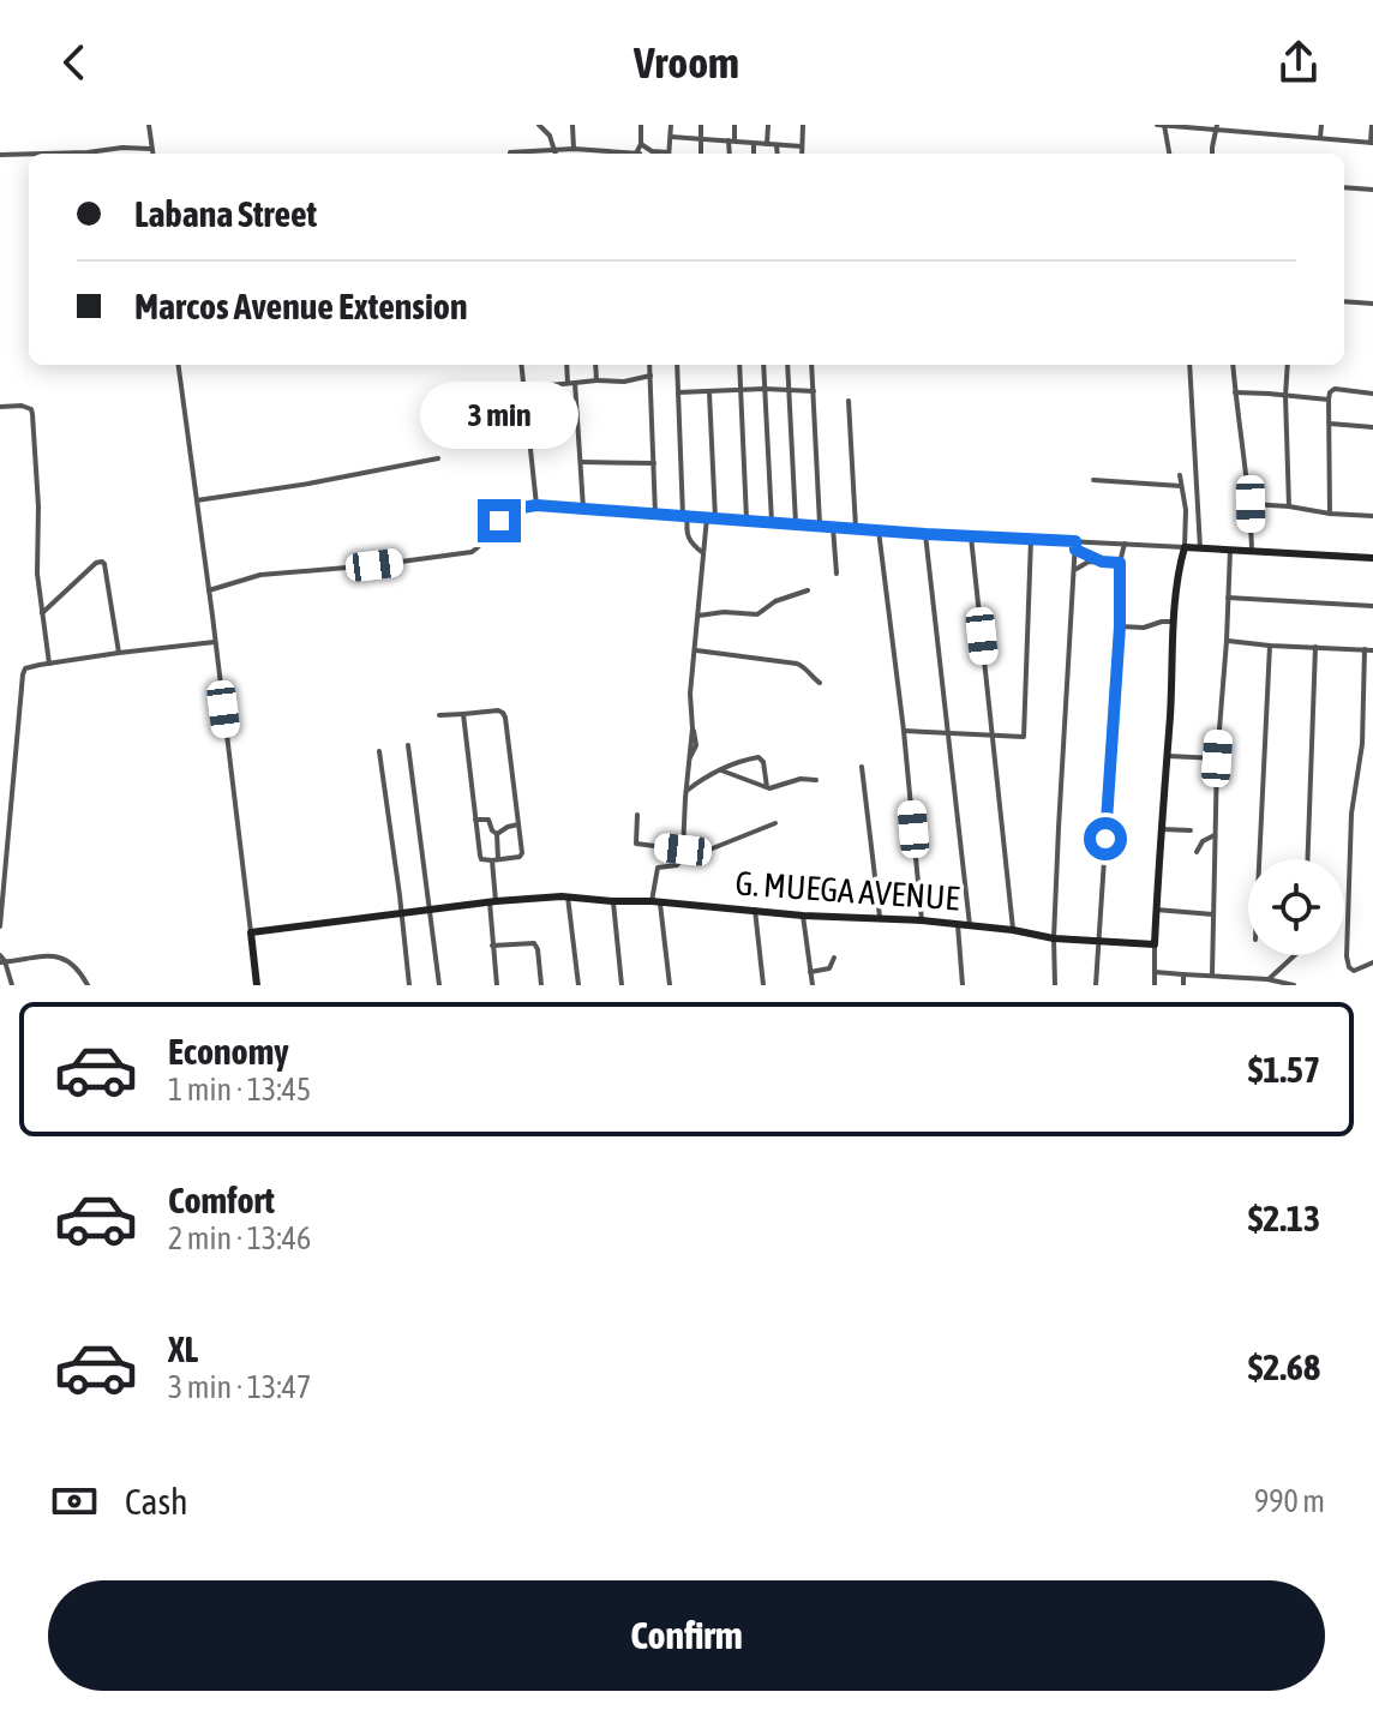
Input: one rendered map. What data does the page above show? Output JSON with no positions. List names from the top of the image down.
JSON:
{
  "streets": {
    "street": ["G. MUEGA AVENUE"]
  },
  "page": {
    "header": "Vroom",
    "banner": ["Labana Street", "Marcos Avenue Extension"],
    "bubble": "3 min",
    "list": [
      {
        "name": "Economy",
        "note": "1 min · 13:45",
        "value": "$1.57"
      },
      {
        "name": "Comfort",
        "note": "2 min · 13:46",
        "value": "$2.13"
      },
      {
        "name": "XL",
        "note": "3 min · 13:47",
        "value": "$2.68"
      }
    ],
    "pay": ["Cash", "990 m"],
    "buttons": "Confirm"
  }
}
